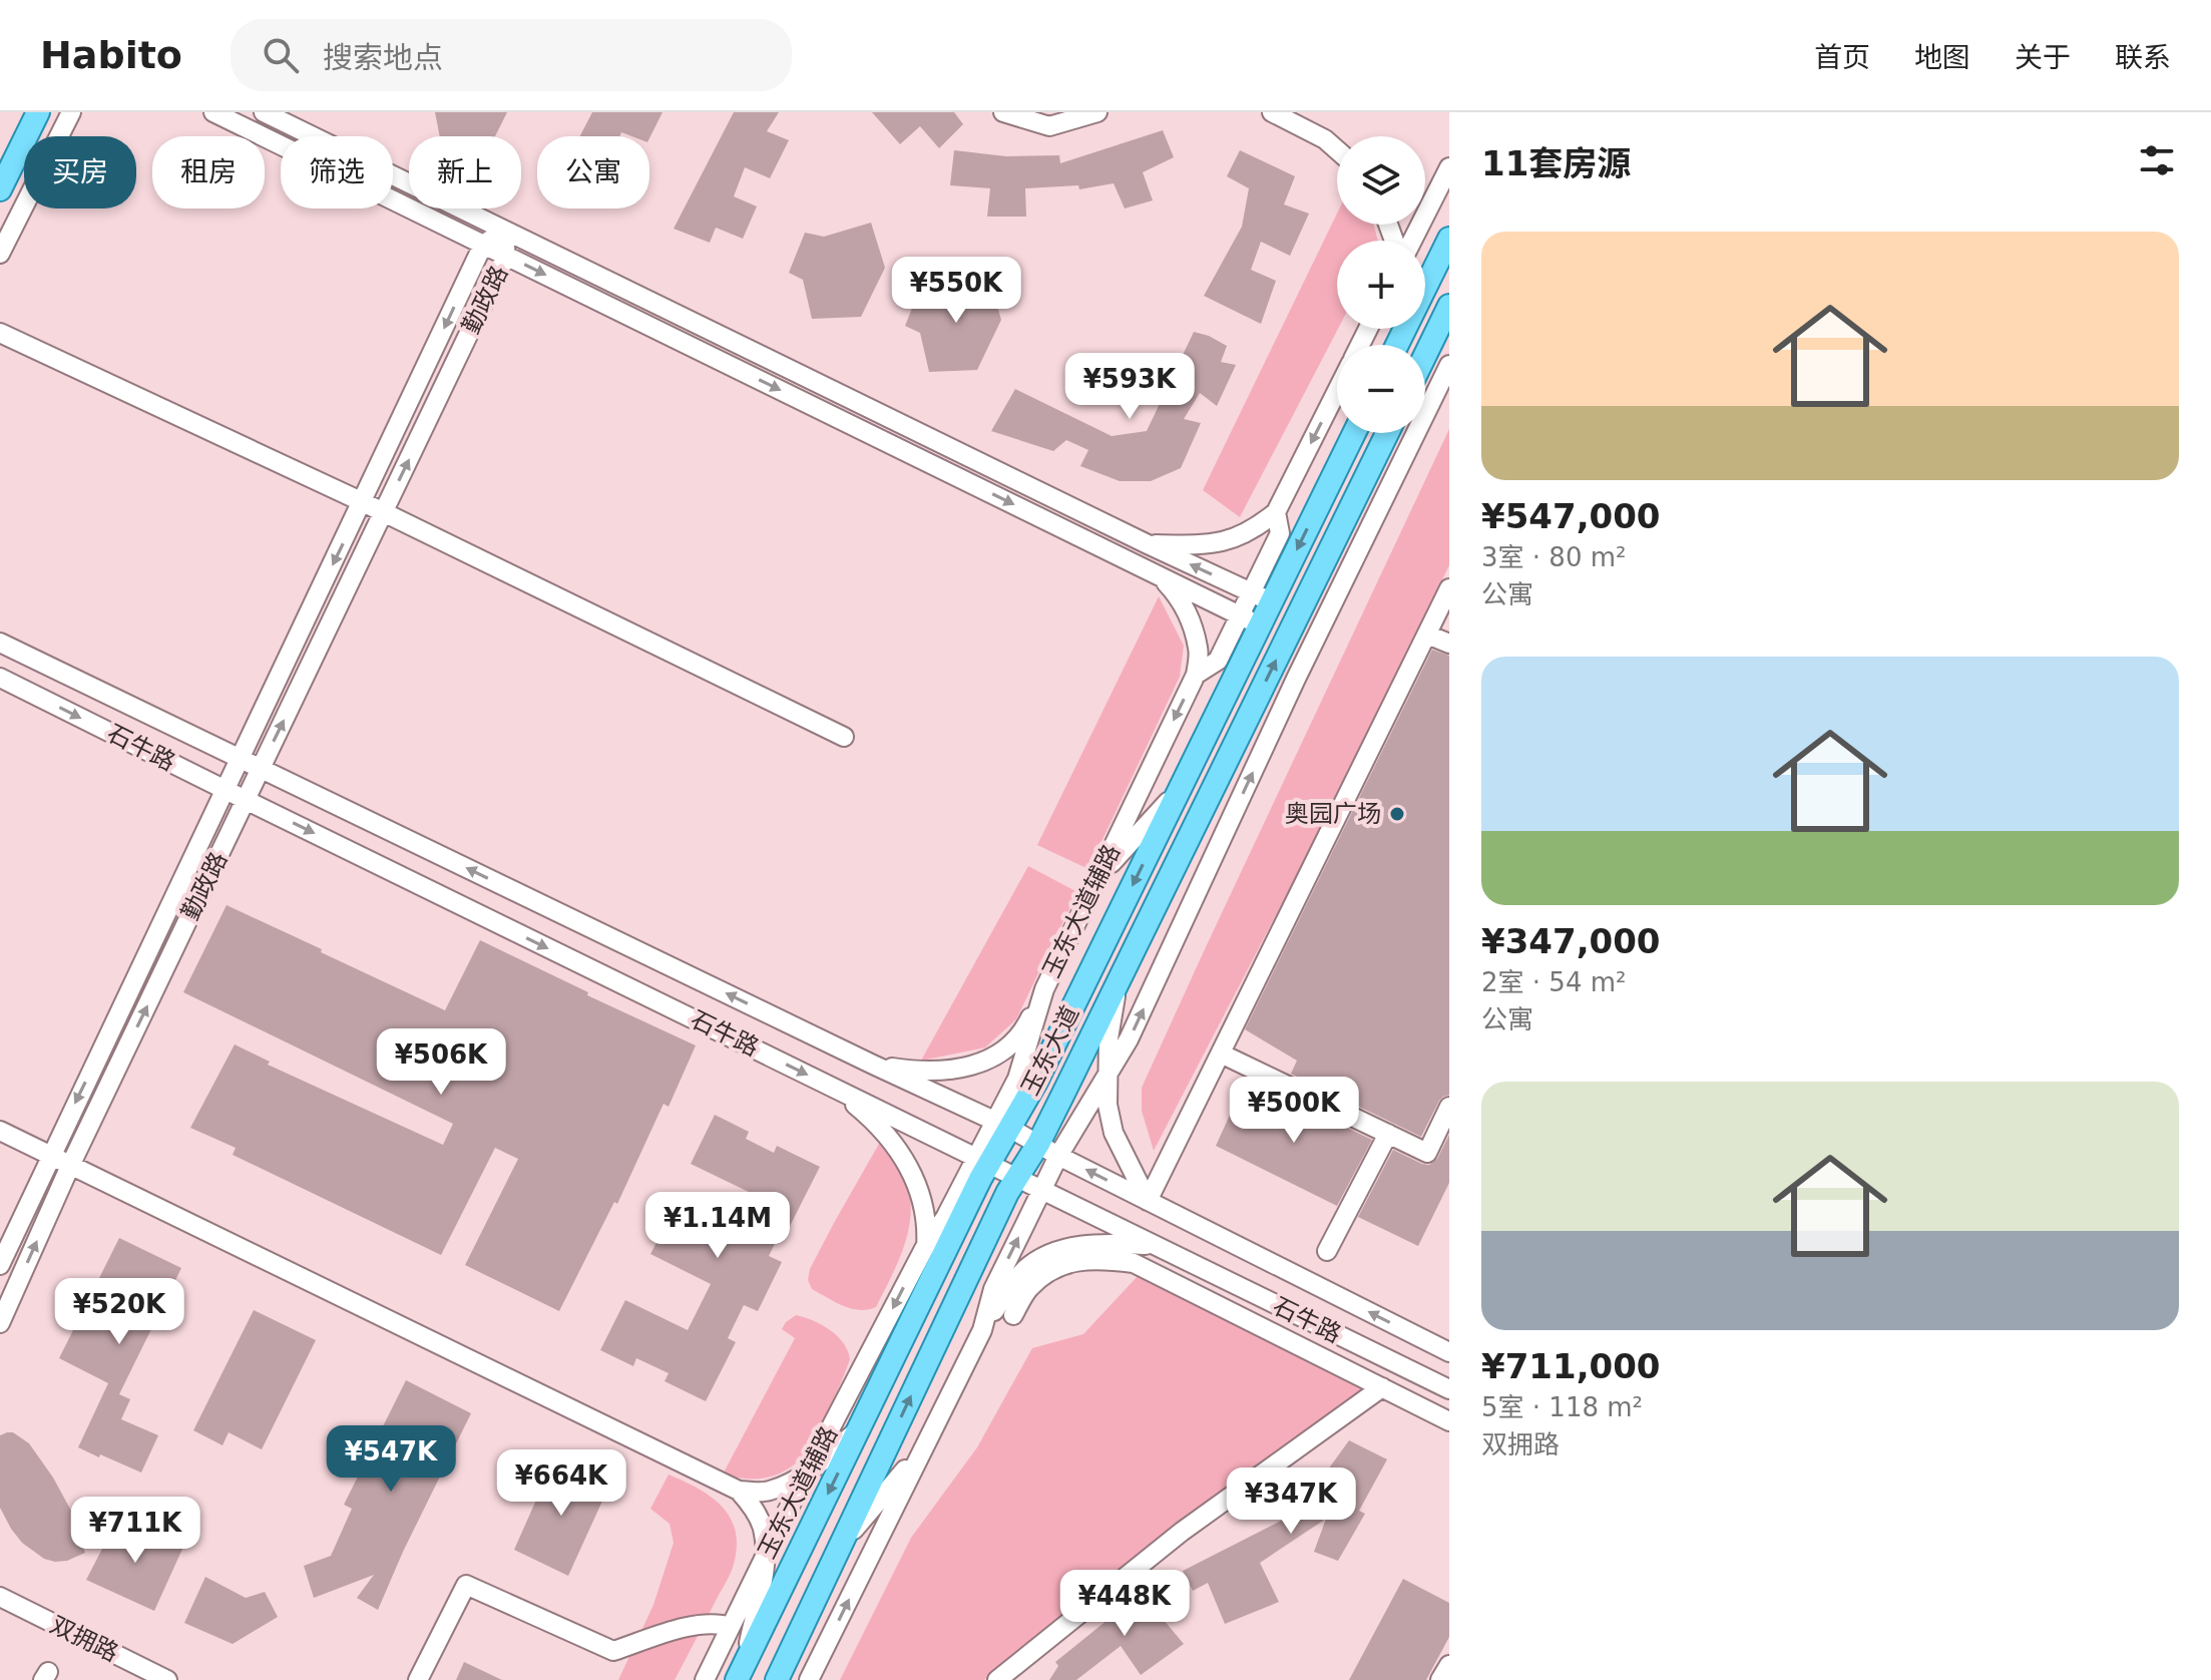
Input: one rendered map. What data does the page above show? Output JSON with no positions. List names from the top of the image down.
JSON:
{
  "streets": {
    "main road": ["玉东大道"],
    "street": [
      "勤政路",
      "石牛路",
      "玉东大道辅路",
      "双拥路"
    ]
  },
  "crossings": [
    ["勤政路", "石牛路"],
    ["石牛路", "玉东大道辅路"],
    ["石牛路", "玉东大道"],
    ["玉东大道辅路", "玉东大道"]
  ],
  "places": ["奥园广场"],
  "page": {
    "header": "Habito",
    "search": "搜索地点",
    "nav": [
      "首页",
      "地图",
      "关于",
      "联系"
    ],
    "heading": "11套房源",
    "map_buttons": ["+", "−"],
    "chip": [
      "买房",
      "租房",
      "筛选",
      "新上",
      "公寓"
    ],
    "list": [
      {
        "name": "¥547,000",
        "note": "3室 · 80 m² · 公寓"
      },
      {
        "name": "¥347,000",
        "note": "2室 · 54 m² · 公寓"
      },
      {
        "name": "¥711,000",
        "note": "5室 · 118 m² · 双拥路"
      }
    ],
    "price": [
      "¥550K",
      "¥593K",
      "¥506K",
      "¥500K",
      "¥1.14M",
      "¥520K",
      "¥547K",
      "¥664K",
      "¥347K",
      "¥711K",
      "¥448K"
    ]
  }
}
